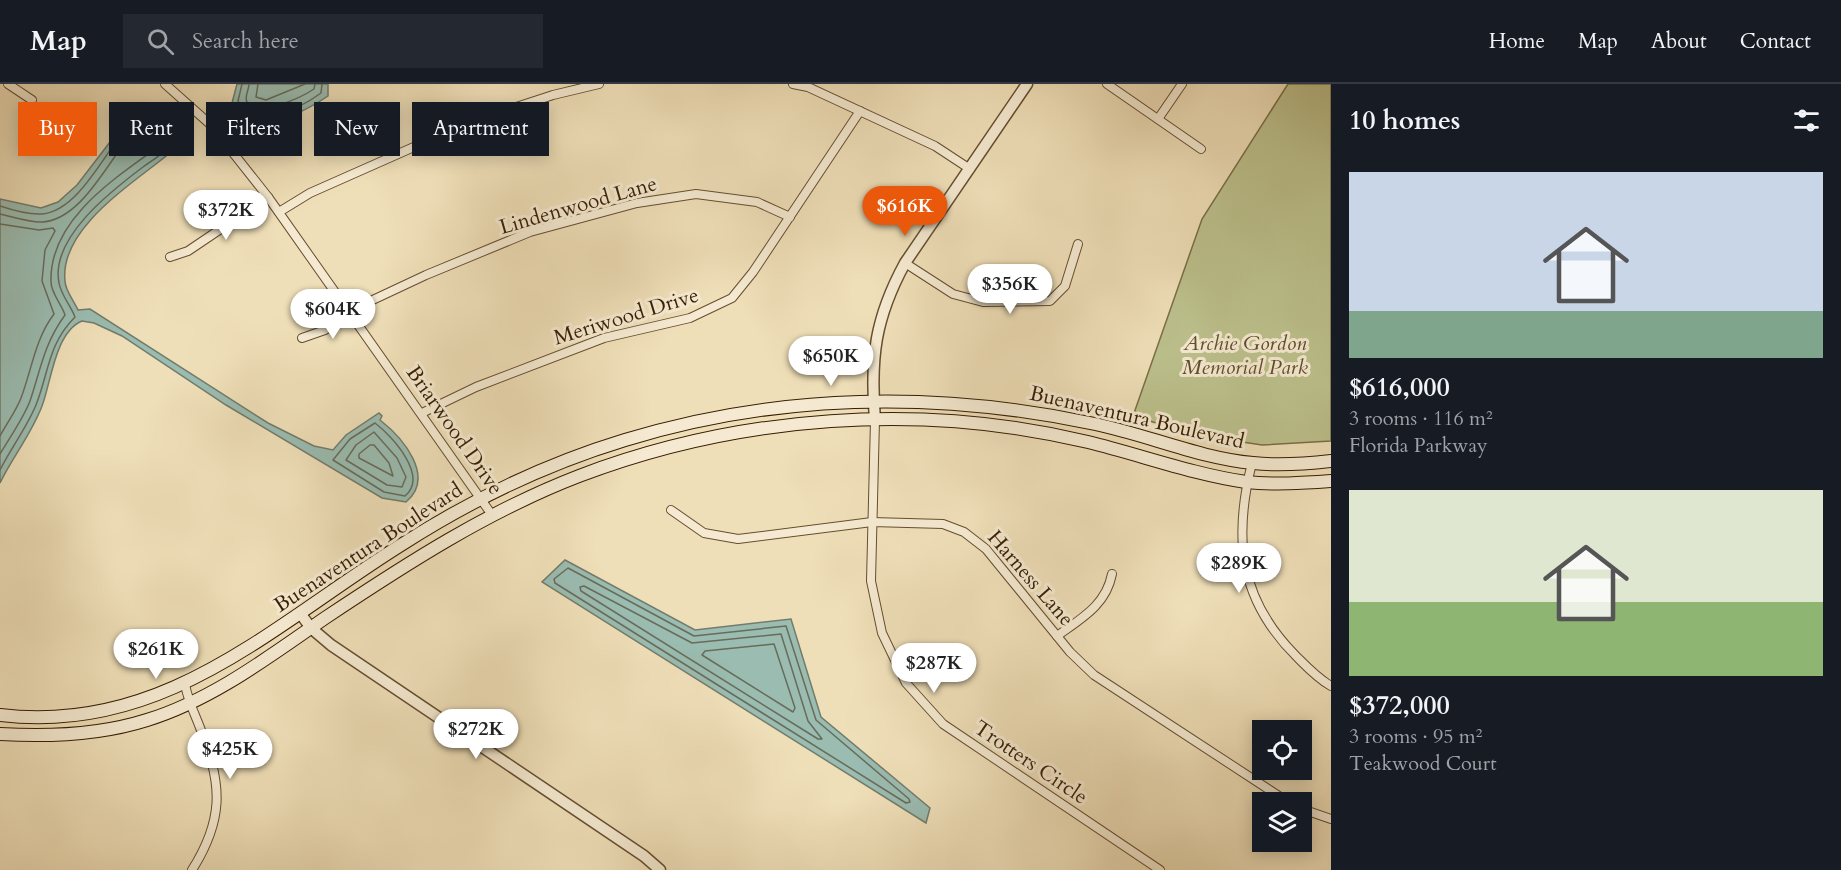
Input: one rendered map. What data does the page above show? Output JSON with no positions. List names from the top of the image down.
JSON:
{
  "streets": {
    "main road": ["Buenaventura Boulevard"],
    "street": [
      "Lindenwood Lane",
      "Meriwood Drive",
      "Briarwood Drive",
      "Harness Lane",
      "Trotters Circle"
    ]
  },
  "crossings": [
    ["Lindenwood Lane", "Meriwood Drive"],
    ["Lindenwood Lane", "Briarwood Drive"],
    ["Meriwood Drive", "Briarwood Drive"],
    ["Buenaventura Boulevard", "Briarwood Drive"],
    ["Buenaventura Boulevard", "Trotters Circle"],
    ["Harness Lane", "Trotters Circle"]
  ],
  "parks": ["Archie Gordon Memorial Park"],
  "page": {
    "header": "Map",
    "search": "Search here",
    "nav": [
      "Home",
      "Map",
      "About",
      "Contact"
    ],
    "heading": "10 homes",
    "chip": [
      "Buy",
      "Rent",
      "Filters",
      "New",
      "Apartment"
    ],
    "list": [
      {
        "name": "$616,000",
        "note": "3 rooms · 116 m² · Florida Parkway"
      },
      {
        "name": "$372,000",
        "note": "3 rooms · 95 m² · Teakwood Court"
      }
    ],
    "price": [
      "$616K",
      "$372K",
      "$356K",
      "$604K",
      "$650K",
      "$289K",
      "$261K",
      "$287K",
      "$272K",
      "$425K"
    ]
  }
}
